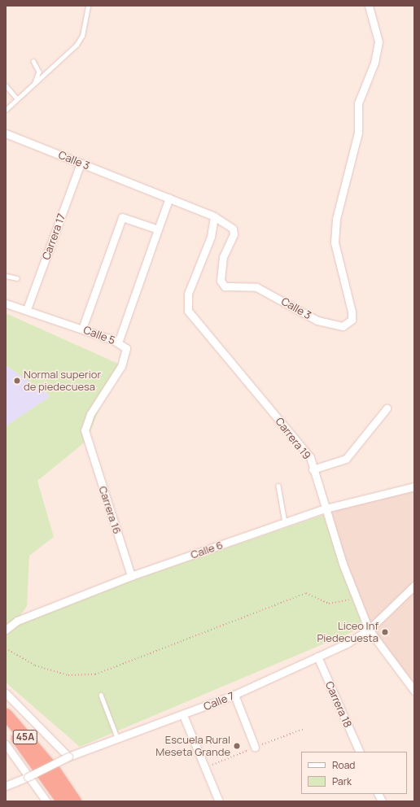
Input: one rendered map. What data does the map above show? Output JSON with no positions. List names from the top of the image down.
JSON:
{
  "streets": {
    "highway": ["45A"],
    "street": [
      "Calle 3",
      "Carrera 17",
      "Calle 5",
      "Carrera 19",
      "Carrera 16",
      "Calle 6",
      "Calle 7",
      "Carrera 18"
    ]
  },
  "crossings": [
    ["Calle 3", "Carrera 17"],
    ["Calle 3", "Carrera 19"],
    ["Carrera 17", "Calle 5"],
    ["Calle 5", "Carrera 16"],
    ["Carrera 19", "Calle 6"],
    ["Carrera 19", "Calle 7"],
    ["Carrera 16", "Calle 6"],
    ["Calle 7", "Carrera 18"]
  ],
  "places": ["Normal superior de piedecuesa", "Liceo Inf Piedecuesta", "Escuela Rural Meseta Grande"],
  "legend": ["Road", "Park"]
}
